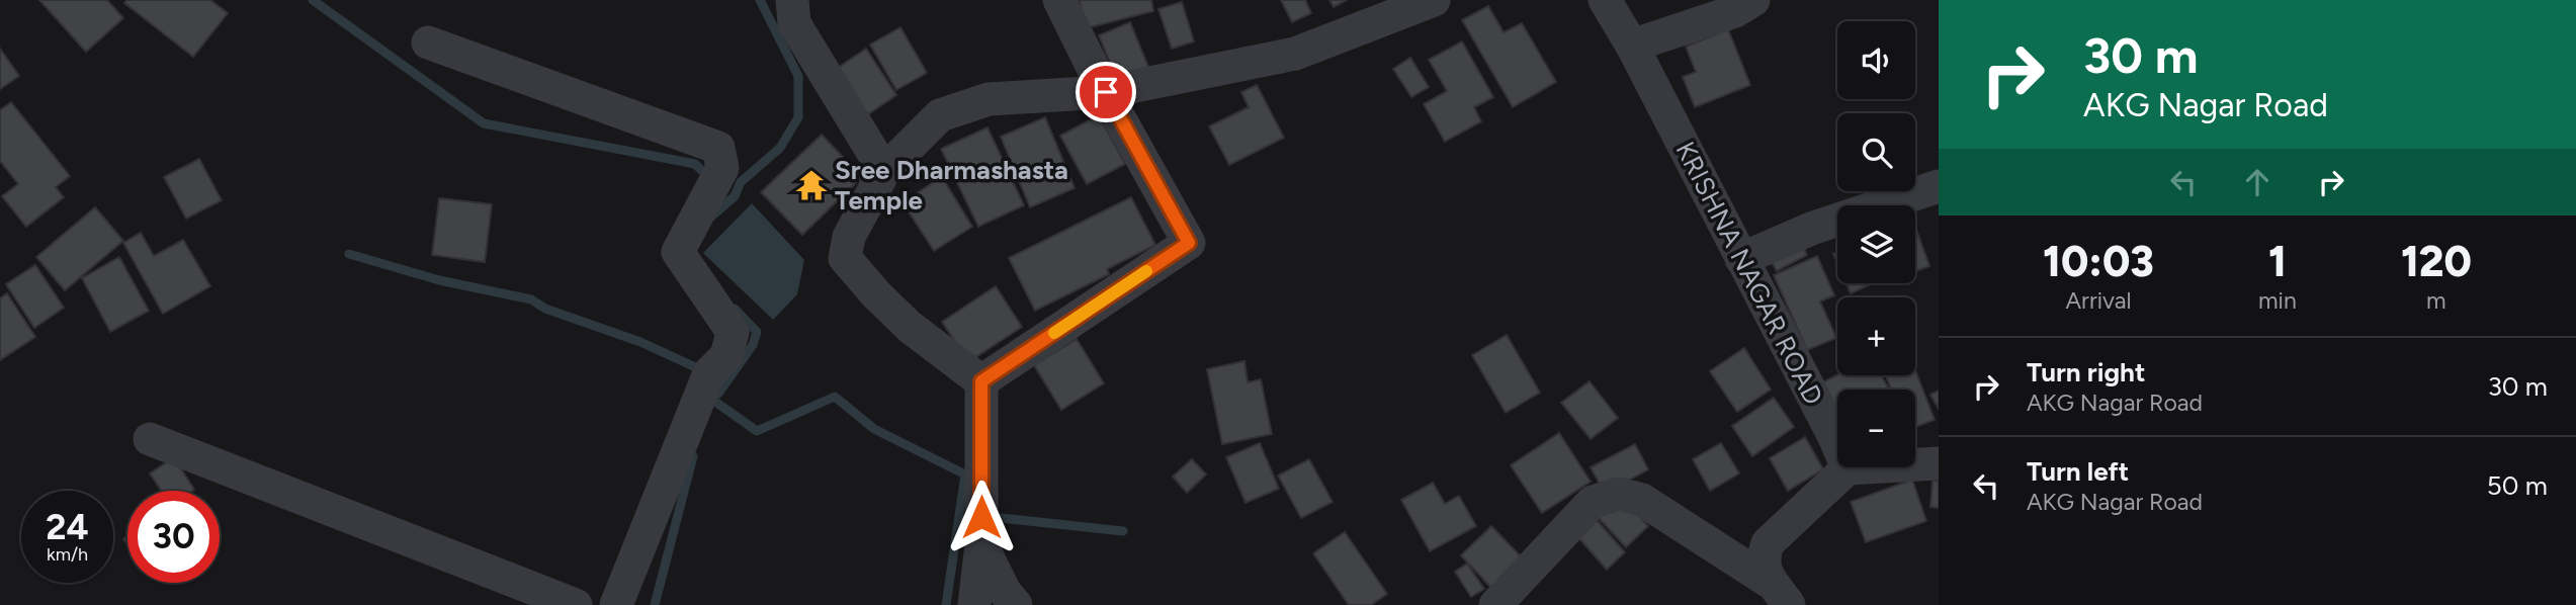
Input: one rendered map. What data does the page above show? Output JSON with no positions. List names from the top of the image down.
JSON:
{
  "streets": {
    "street": ["KRISHNA NAGAR ROAD"]
  },
  "places": {
    "temple": ["Sree Dharmashasta Temple"]
  },
  "page": {
    "turn": ["30 m", "AKG Nagar Road"],
    "map_buttons": ["+", "−"],
    "eta": [
      "10:03",
      "Arrival",
      "1",
      "min",
      "120",
      "m"
    ],
    "list": [
      {
        "name": "Turn right",
        "note": "AKG Nagar Road",
        "value": "30 m"
      },
      {
        "name": "Turn left",
        "note": "AKG Nagar Road",
        "value": "50 m"
      }
    ],
    "speed": "24 km/h",
    "limit": "30"
  }
}
